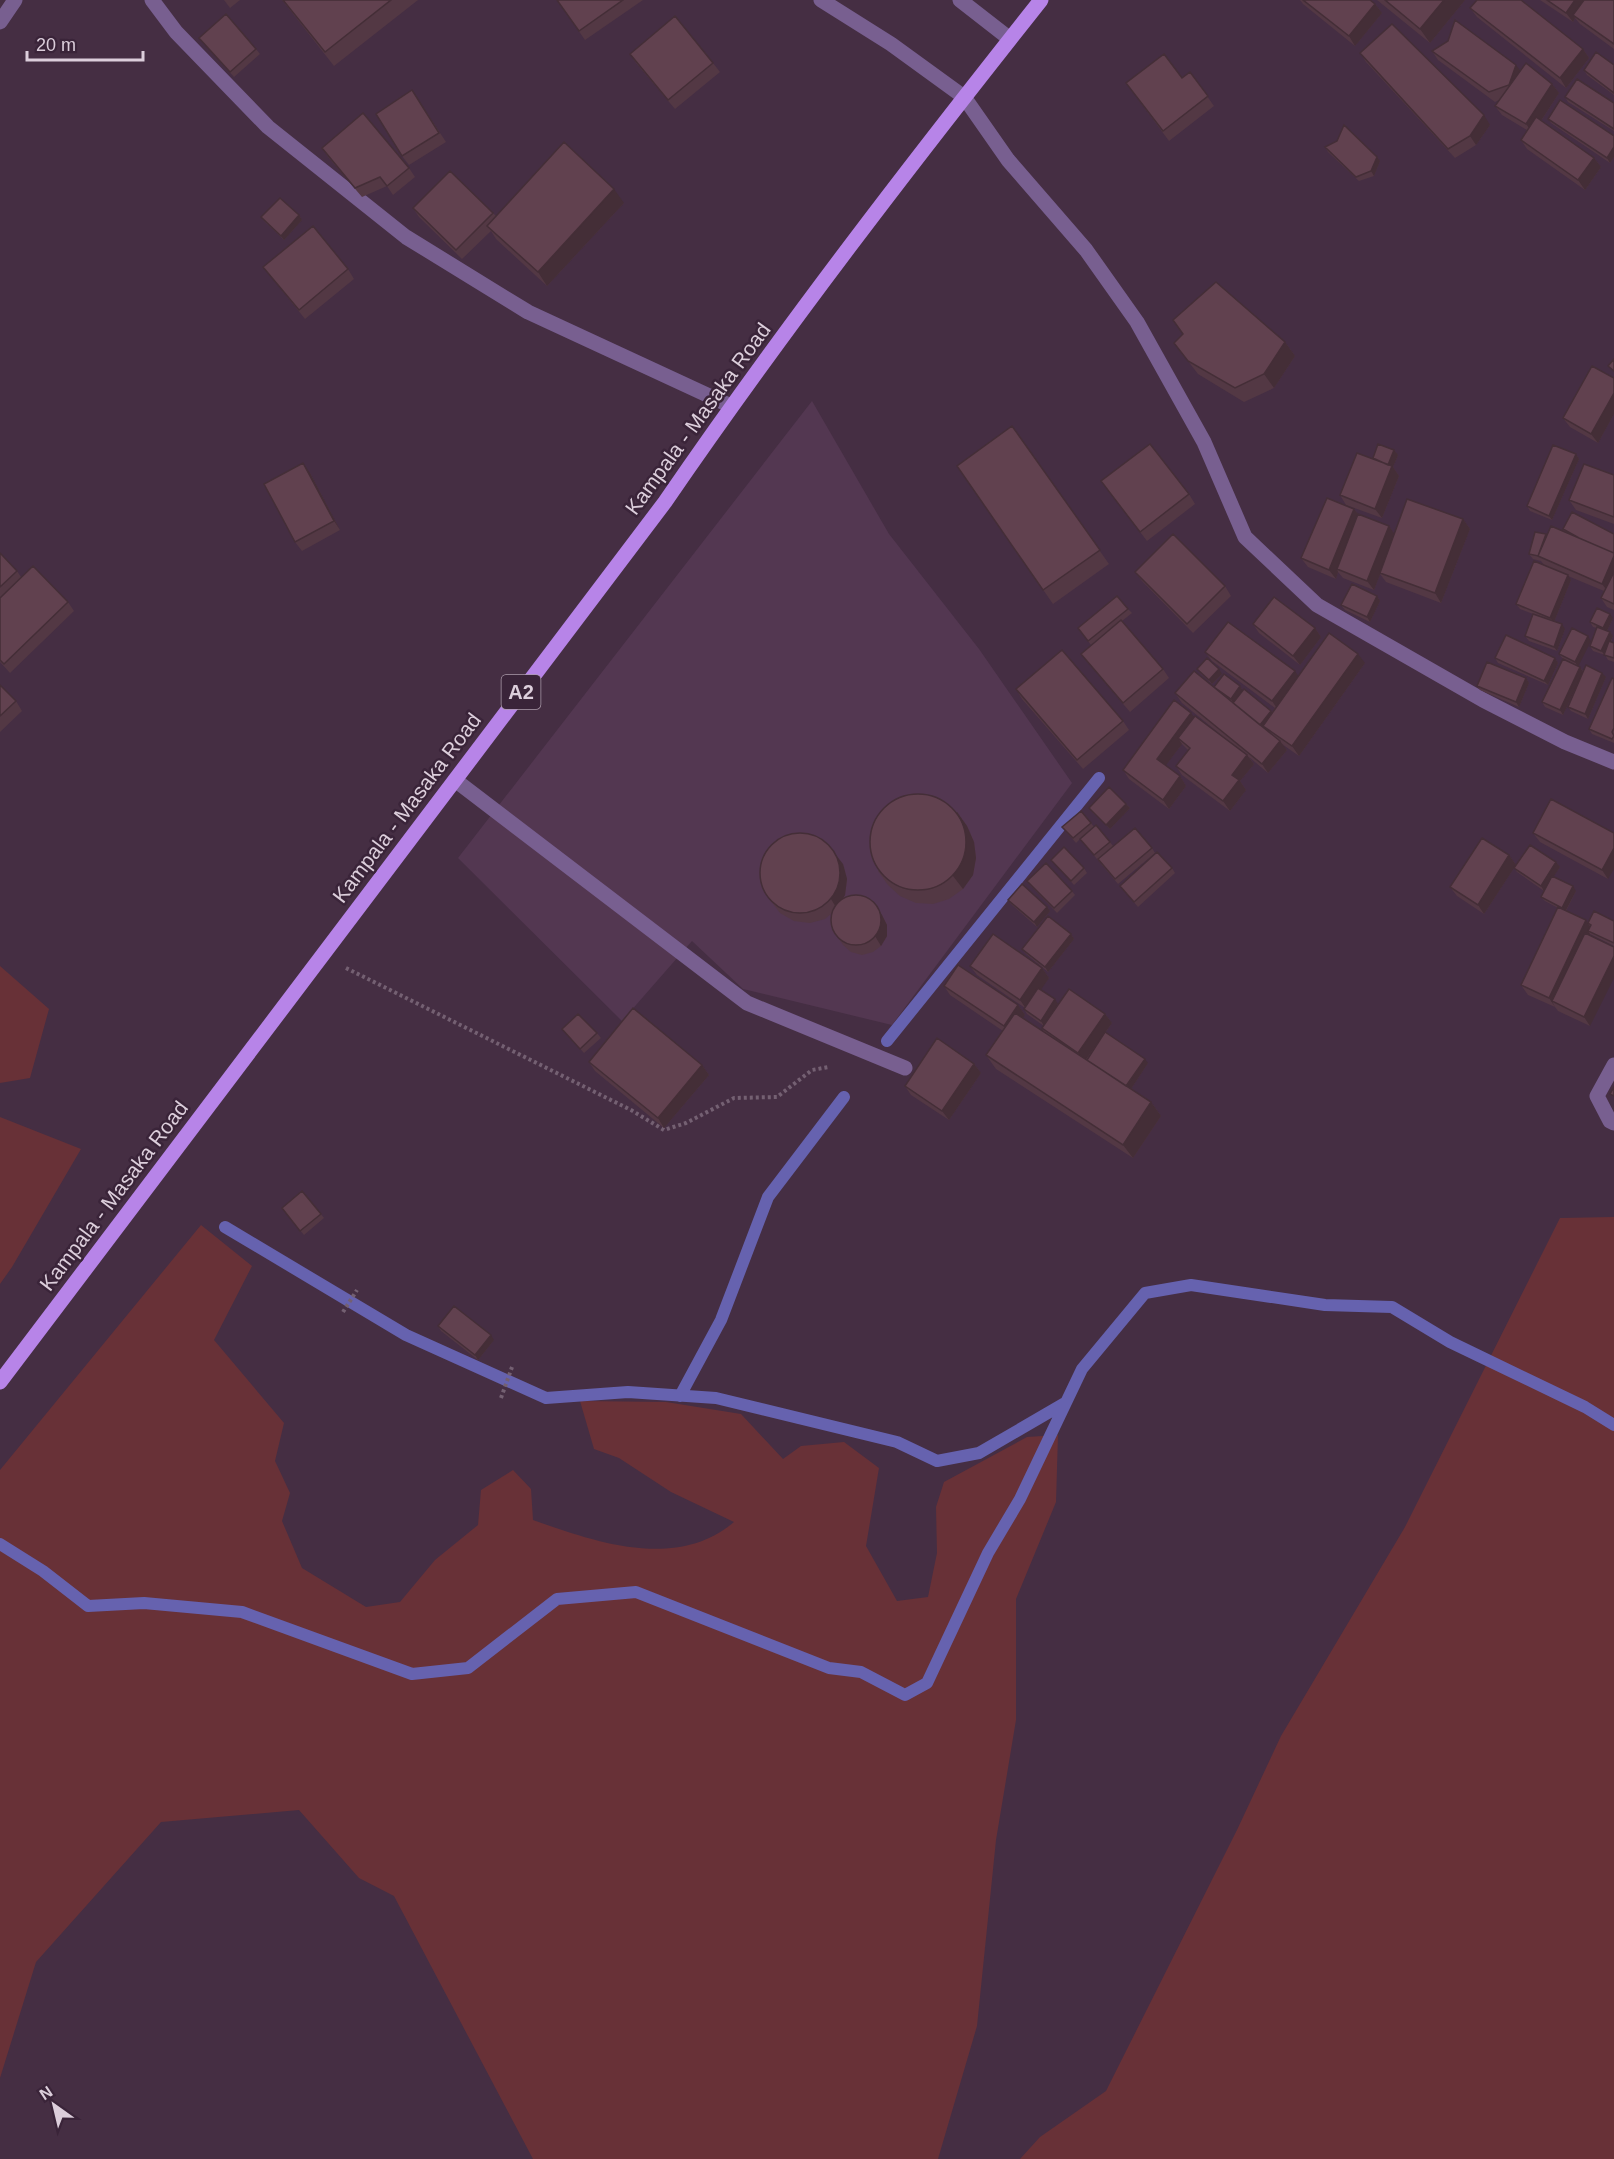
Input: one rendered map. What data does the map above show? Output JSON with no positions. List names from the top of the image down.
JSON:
{
  "streets": {
    "main road": ["Kampala - Masaka Road", "A2"]
  },
  "scale_bar": "20 m",
  "north": "top left"
}
